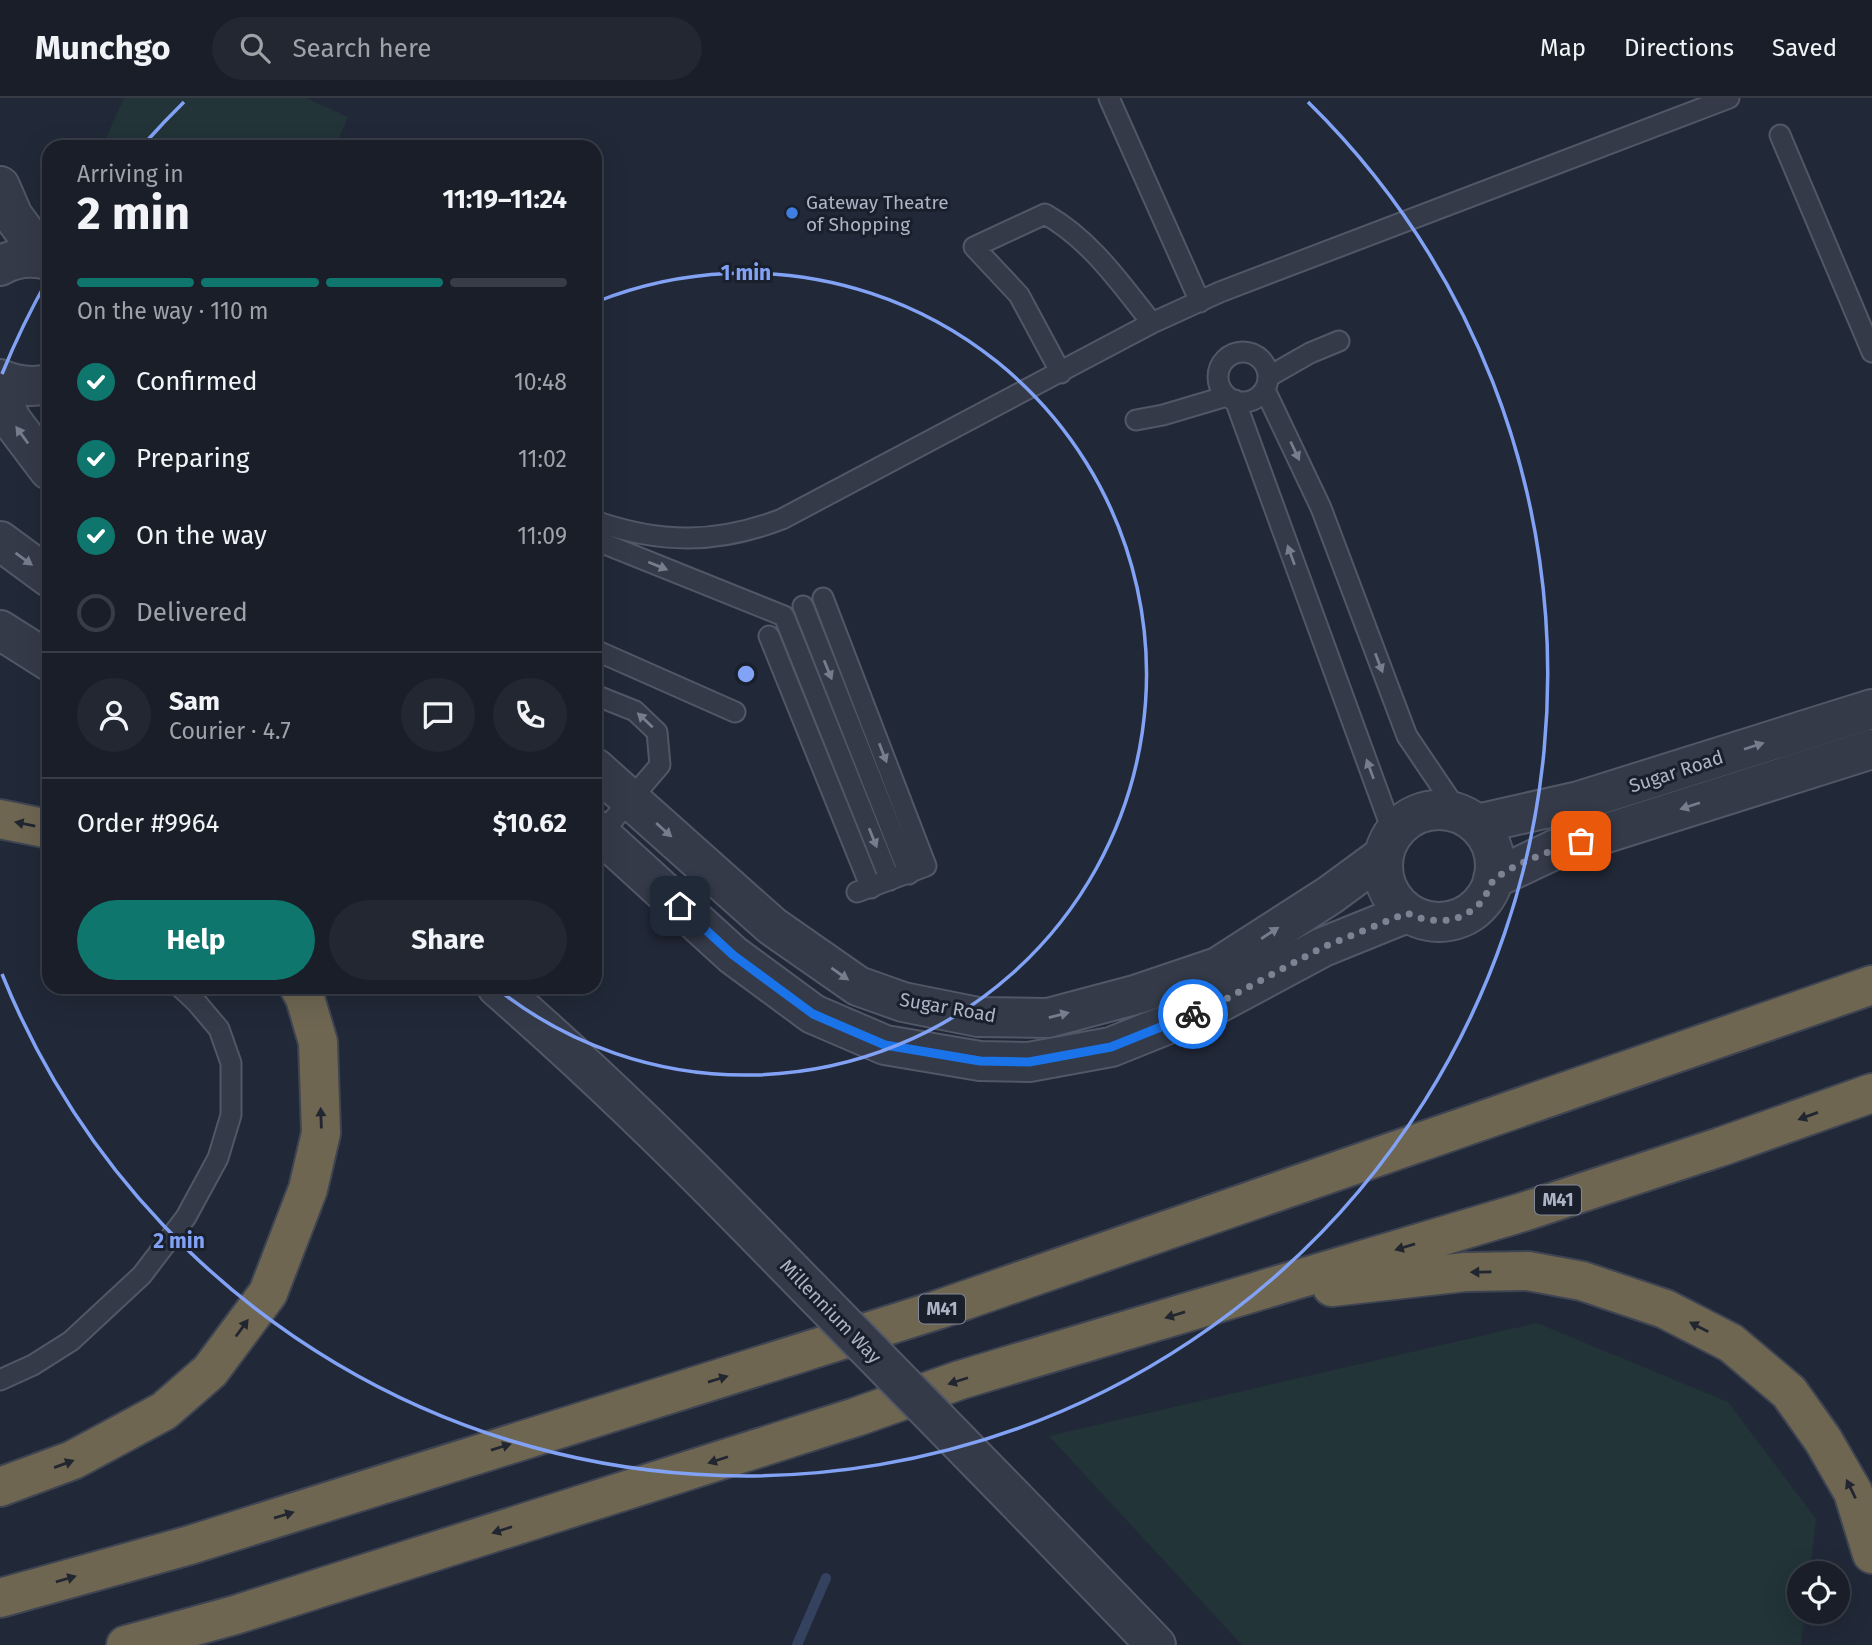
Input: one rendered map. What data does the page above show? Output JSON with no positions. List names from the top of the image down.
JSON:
{
  "streets": {
    "highway": ["M41"],
    "street": ["Sugar Road", "Millennium Way"]
  },
  "places": ["Gateway Theatre of Shopping"],
  "page": {
    "header": "Munchgo",
    "search": "Search here",
    "nav": ["Map", "Directions", "Saved"],
    "heading": ["2 min", "Arriving in", "11:19–11:24"],
    "panel": [
      "Sam",
      "Courier · 4.7",
      "Order #9964",
      "$10.62"
    ],
    "bar": "On the way · 110 m",
    "list": [
      ["Confirmed", "10:48"],
      ["Preparing", "11:02"],
      ["On the way", "11:09"],
      "Delivered"
    ],
    "buttons": ["Help", "Share"]
  },
  "rings": ["1 min", "2 min"]
}
